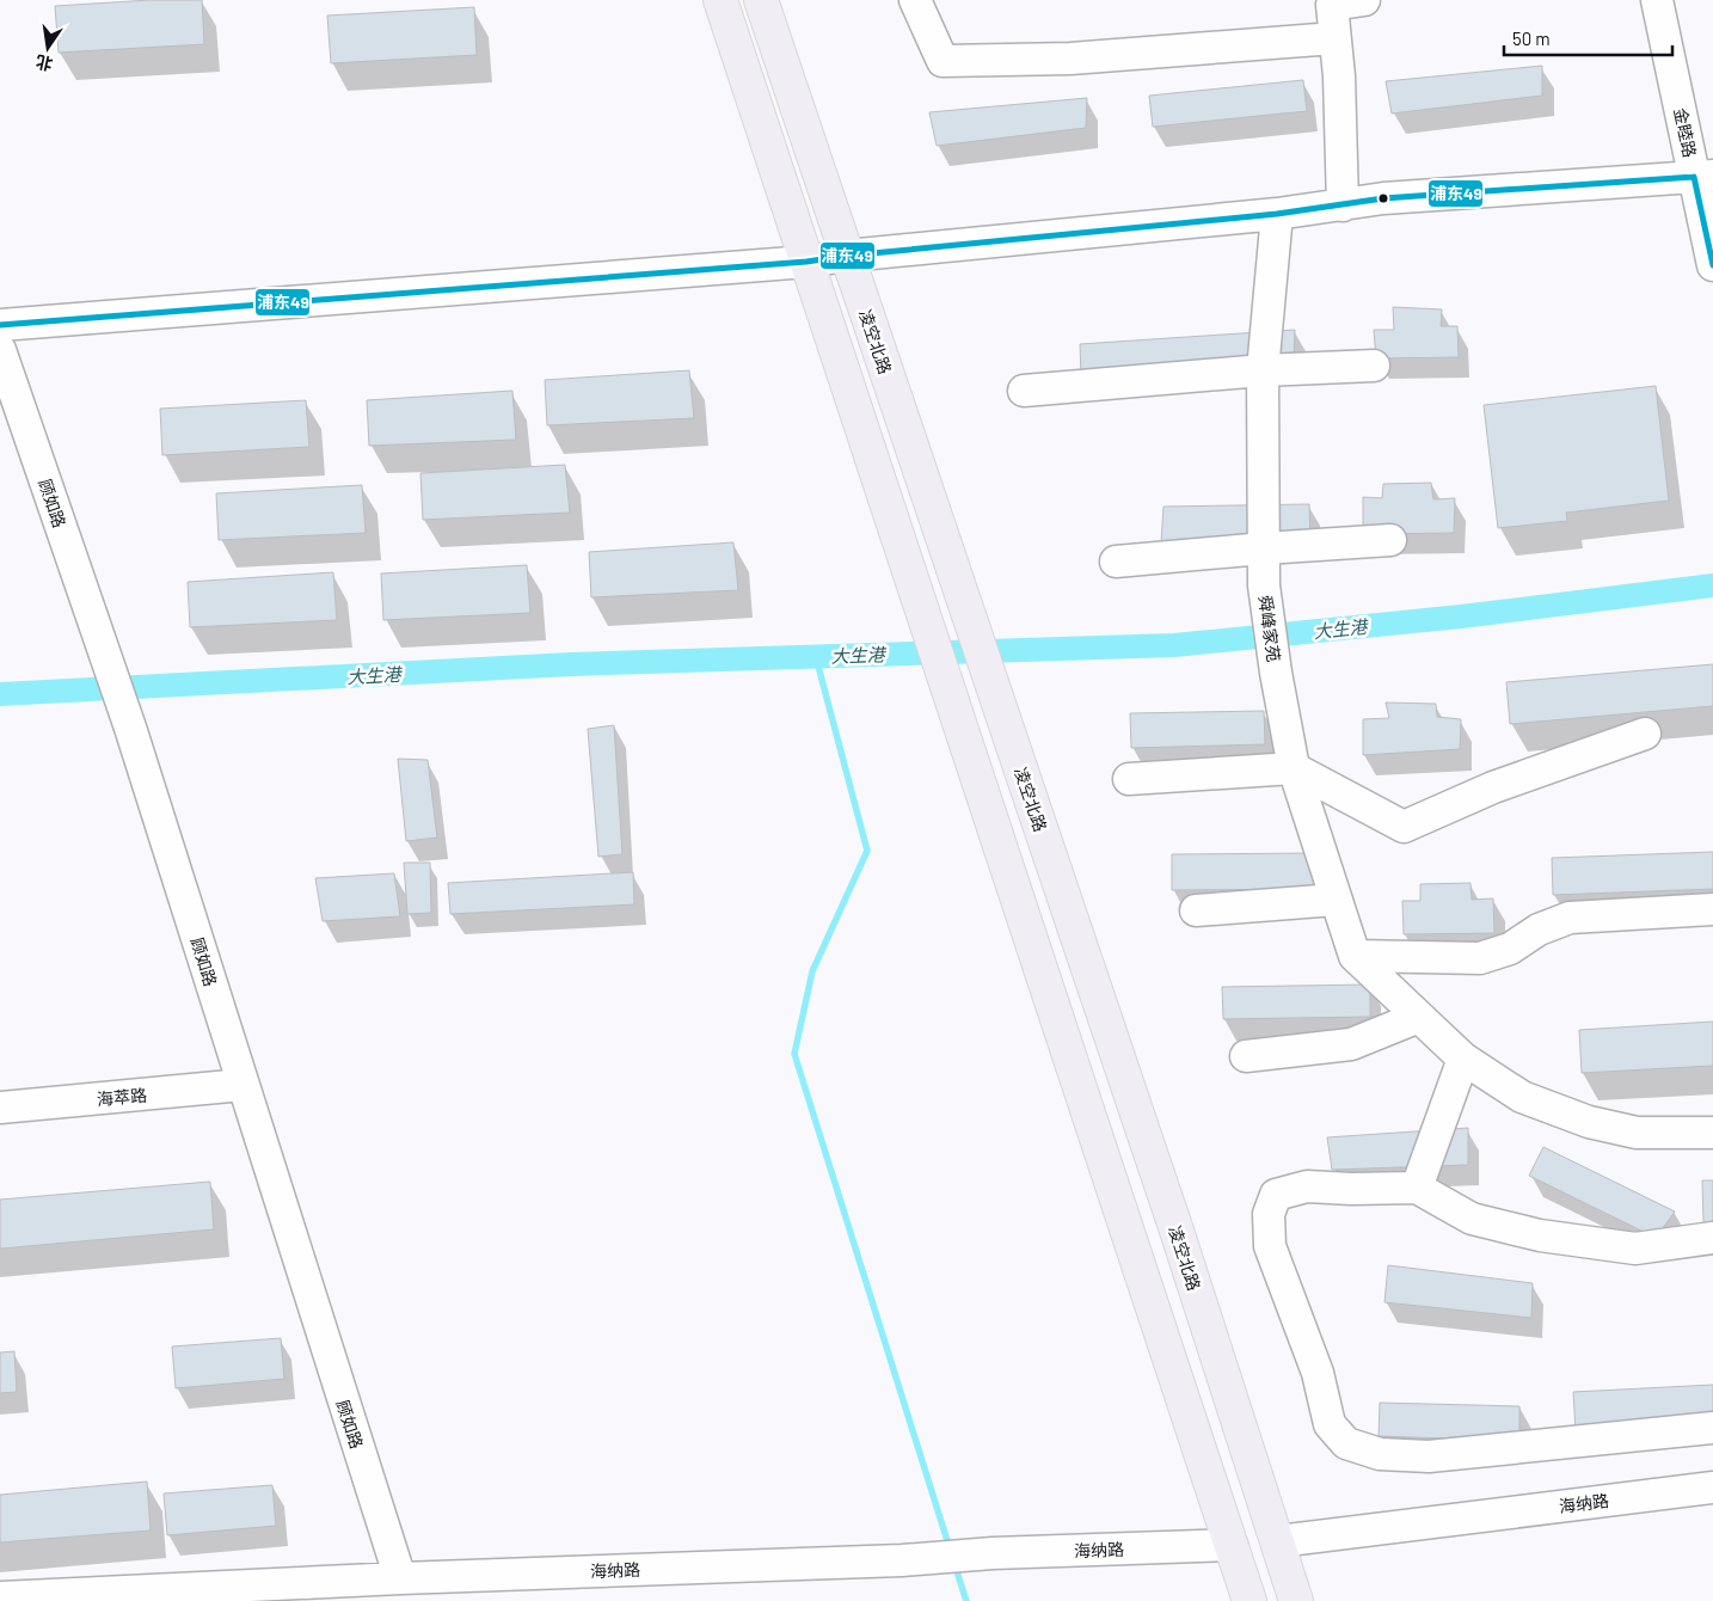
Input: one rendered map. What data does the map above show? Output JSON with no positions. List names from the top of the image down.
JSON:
{
  "streets": {
    "main road": ["凌空北路"],
    "street": [
      "金睦路",
      "顾如路",
      "舜峰家苑",
      "海萃路",
      "海纳路"
    ]
  },
  "crossings": [
    ["凌空北路", "海纳路"],
    ["顾如路", "海萃路"],
    ["顾如路", "海纳路"]
  ],
  "water": ["大生港"],
  "lines": ["transit line 浦东49"],
  "scale_bar": "50 m",
  "north": "bottom"
}
